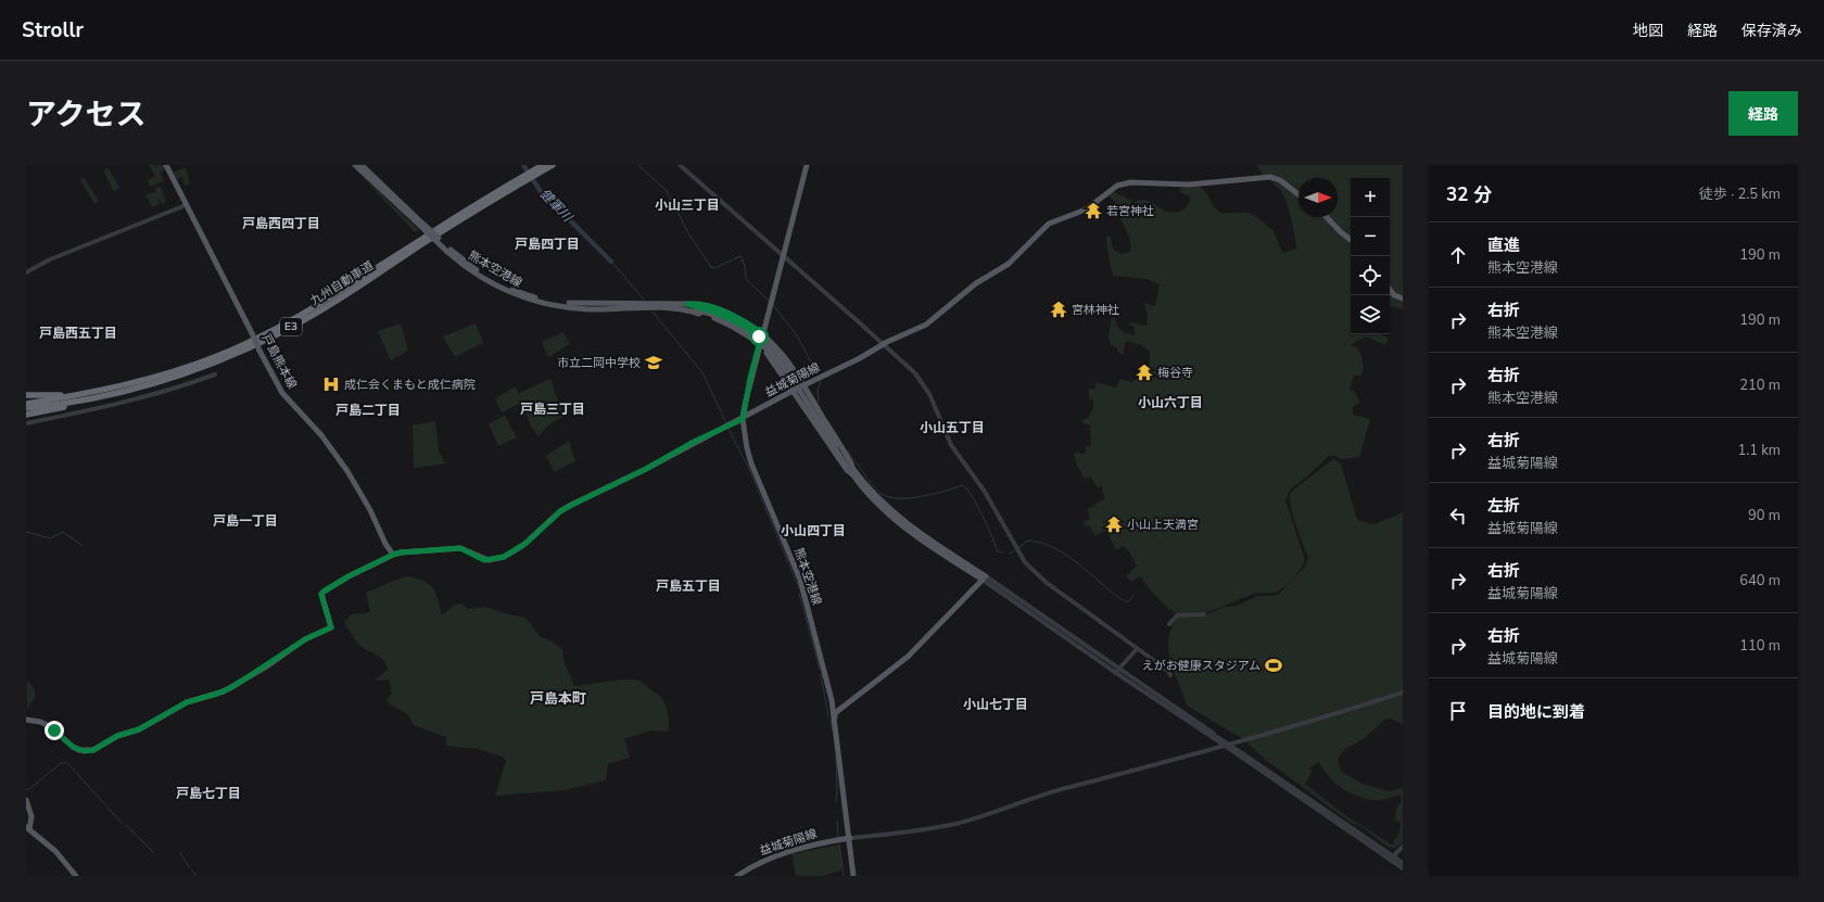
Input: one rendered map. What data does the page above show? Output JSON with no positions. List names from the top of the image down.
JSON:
{
  "streets": {
    "highway": ["九州自動車道", "E3"],
    "main road": ["熊本空港線", "戸島熊本線", "益城菊陽線"]
  },
  "crossings": [
    ["熊本空港線", "益城菊陽線"],
    ["戸島熊本線", "益城菊陽線"]
  ],
  "districts": [
    "小山三丁目",
    "戸島西四丁目",
    "戸島四丁目",
    "戸島西五丁目",
    "小山六丁目",
    "戸島三丁目",
    "戸島二丁目",
    "小山五丁目",
    "戸島一丁目",
    "小山四丁目",
    "戸島五丁目",
    "戸島本町",
    "小山七丁目",
    "戸島七丁目"
  ],
  "water": ["健軍川"],
  "places": {
    "temple": [
      "若宮神社",
      "宮林神社",
      "梅谷寺",
      "小山上天満宮"
    ],
    "school or university": ["市立二岡中学校"],
    "hospital": ["成仁会くまもと成仁病院"],
    "sports": ["えがお健康スタジアム"]
  },
  "north": "right",
  "page": {
    "header": "Strollr",
    "nav": ["地図", "経路", "保存済み"],
    "title": "アクセス",
    "buttons": "経路",
    "heading": ["32 分", "徒歩 · 2.5 km"],
    "map_buttons": ["+", "−"],
    "list": [
      ["直進", "熊本空港線", "190 m"],
      ["右折", "熊本空港線", "190 m"],
      ["右折", "熊本空港線", "210 m"],
      ["右折", "益城菊陽線", "1.1 km"],
      ["左折", "益城菊陽線", "90 m"],
      ["右折", "益城菊陽線", "640 m"],
      ["右折", "益城菊陽線", "110 m"],
      "目的地に到着"
    ]
  }
}
